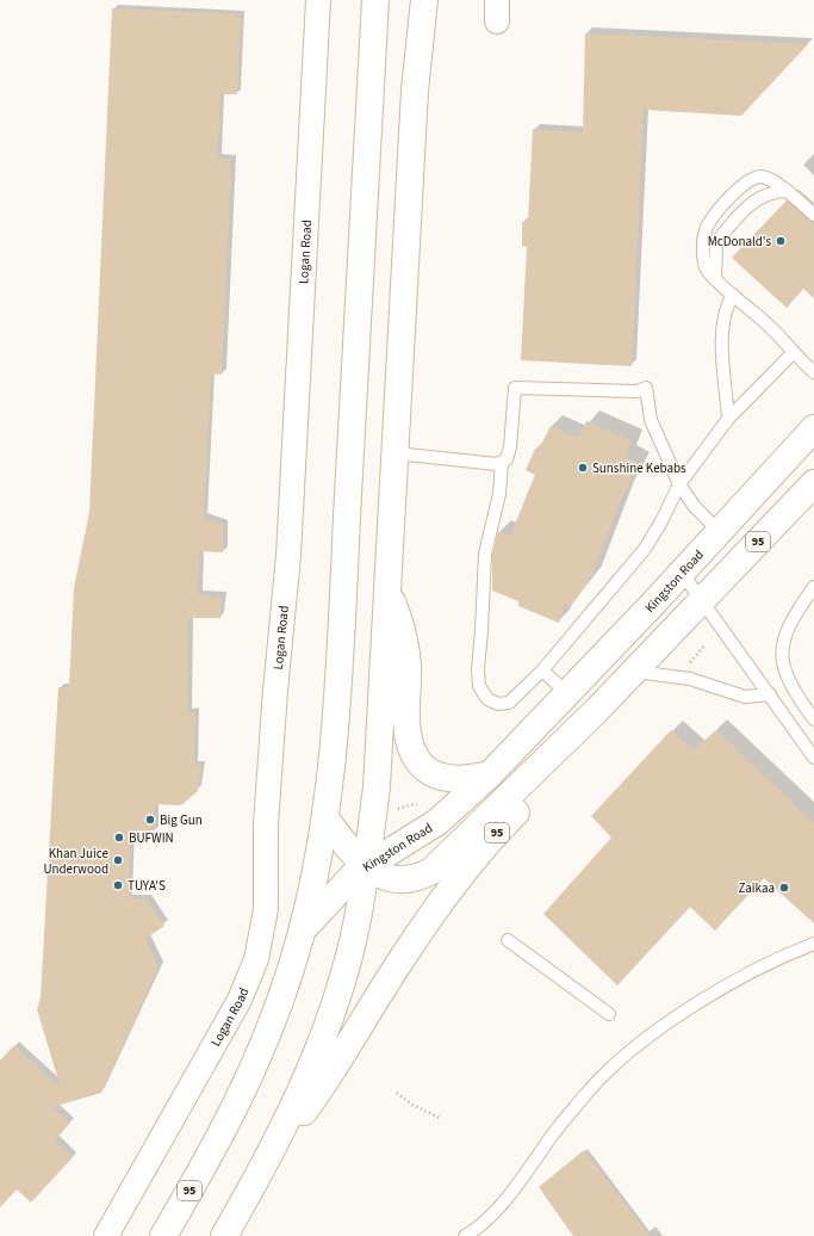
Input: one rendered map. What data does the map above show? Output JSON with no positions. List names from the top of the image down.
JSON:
{
  "streets": {
    "main road": ["95", "Kingston Road"],
    "street": ["Logan Road"]
  },
  "crossings": [
    ["95", "Kingston Road"]
  ],
  "places": [
    "McDonald's",
    "Sunshine Kebabs",
    "Big Gun",
    "BUFWIN",
    "Khan Juice Underwood",
    "TUYA'S",
    "Zaikaa"
  ]
}
